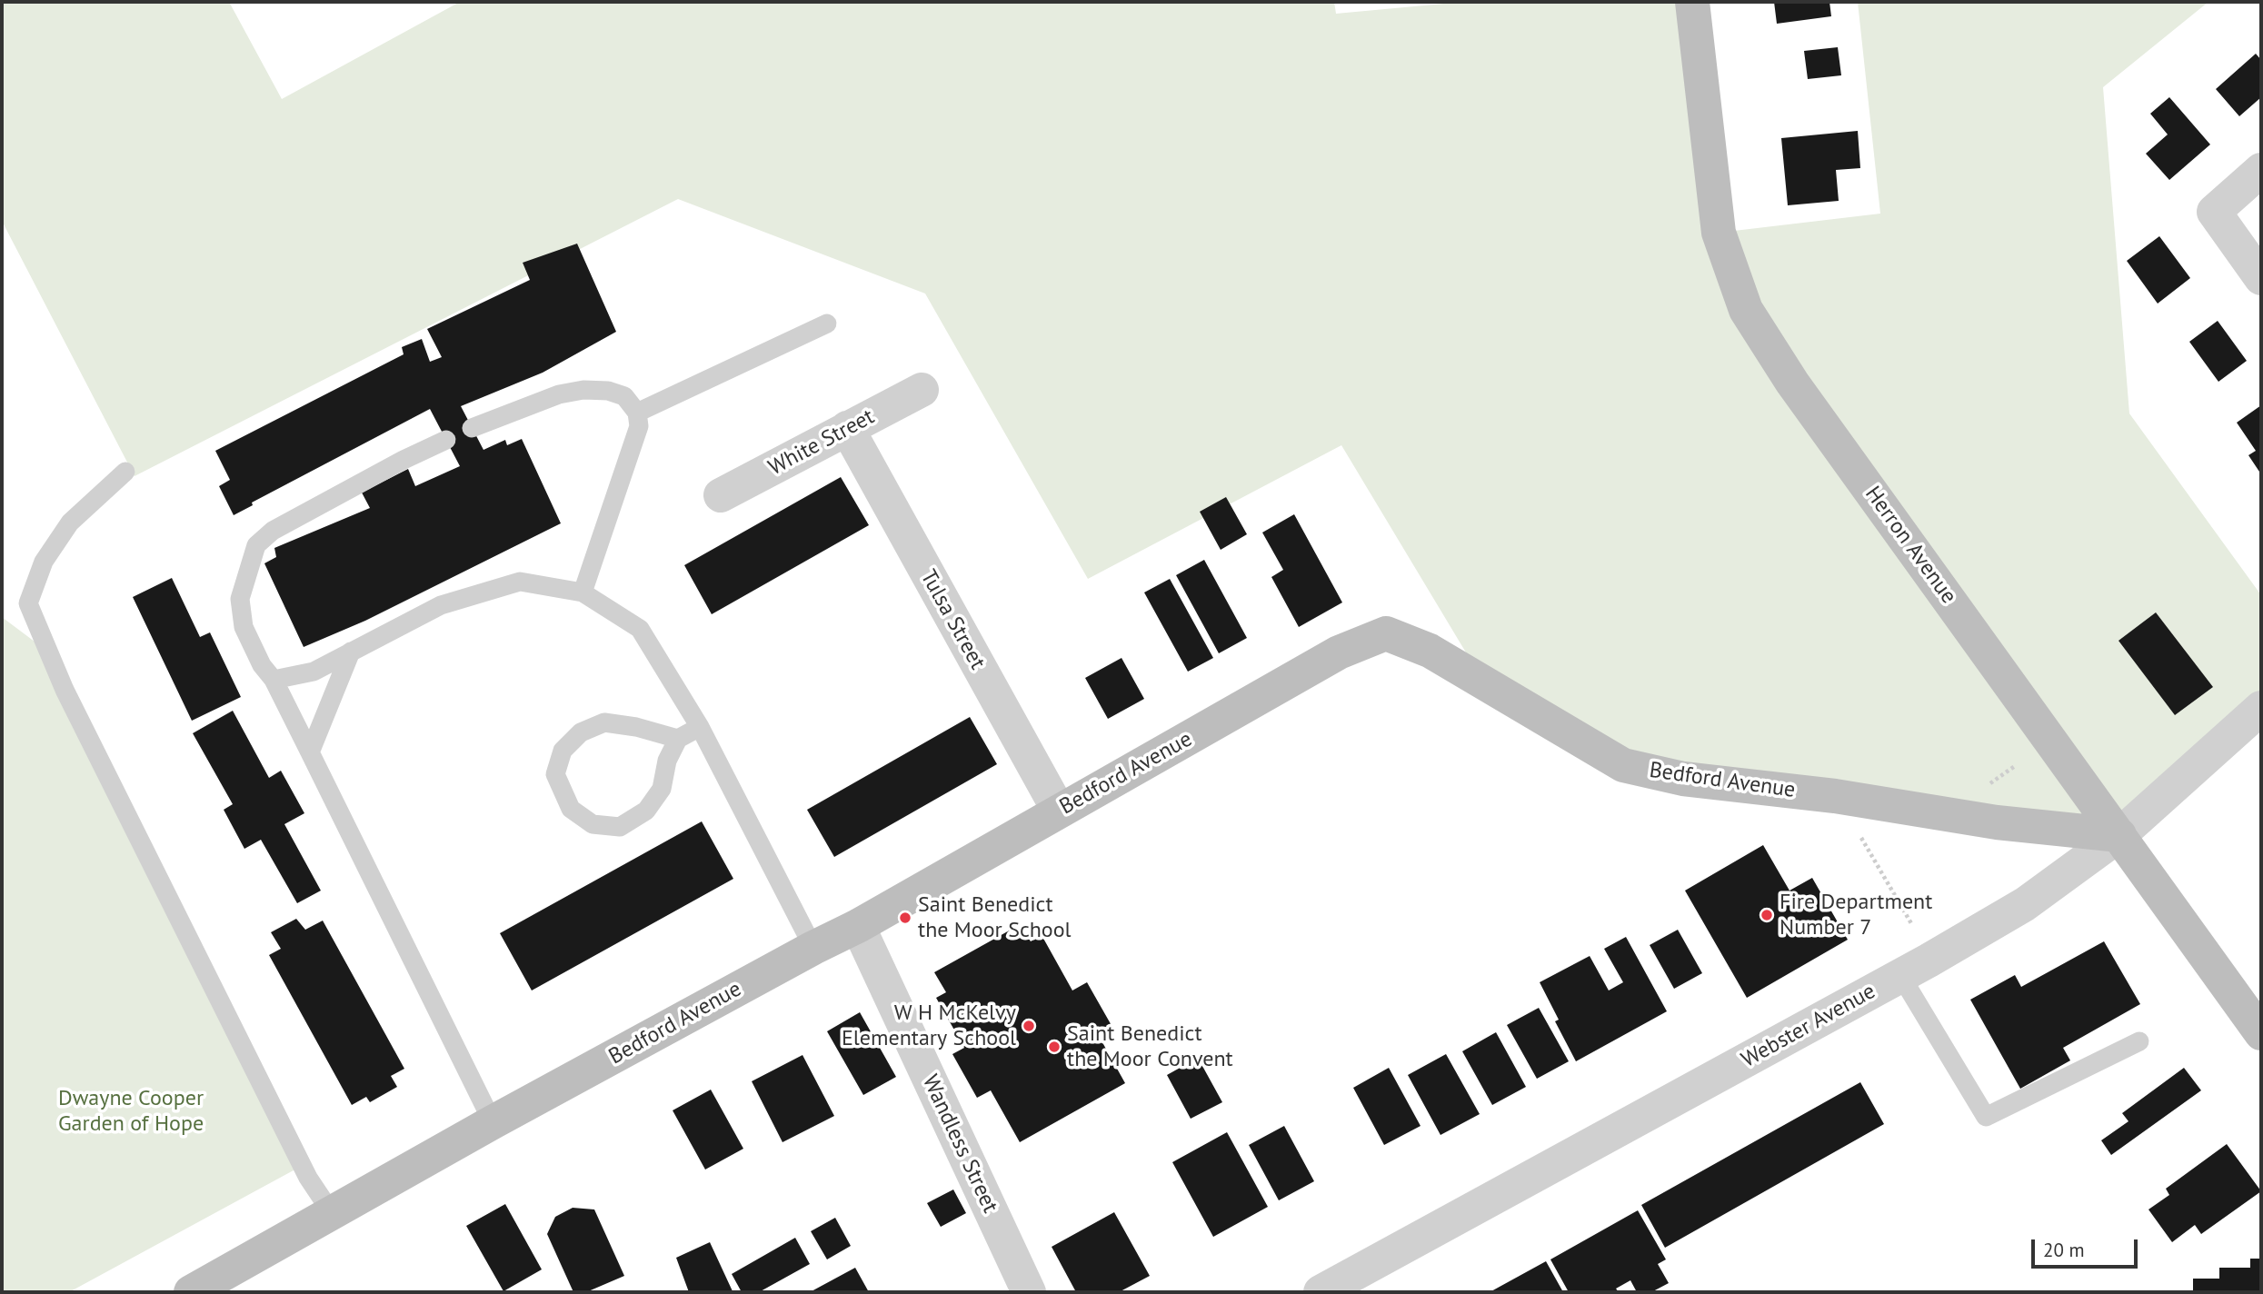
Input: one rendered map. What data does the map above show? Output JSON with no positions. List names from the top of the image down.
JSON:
{
  "streets": {
    "street": [
      "White Street",
      "Herron Avenue",
      "Tulsa Street",
      "Bedford Avenue",
      "Webster Avenue",
      "Wandless Street"
    ]
  },
  "crossings": [
    ["White Street", "Tulsa Street"],
    ["Herron Avenue", "Bedford Avenue"],
    ["Herron Avenue", "Webster Avenue"],
    ["Tulsa Street", "Bedford Avenue"],
    ["Bedford Avenue", "Webster Avenue"],
    ["Bedford Avenue", "Wandless Street"]
  ],
  "parks": ["Dwayne Cooper Garden of Hope"],
  "places": [
    "Fire Department Number 7",
    "Saint Benedict the Moor School",
    "W H McKelvy Elementary School",
    "Saint Benedict the Moor Convent"
  ],
  "scale_bar": "20 m"
}
